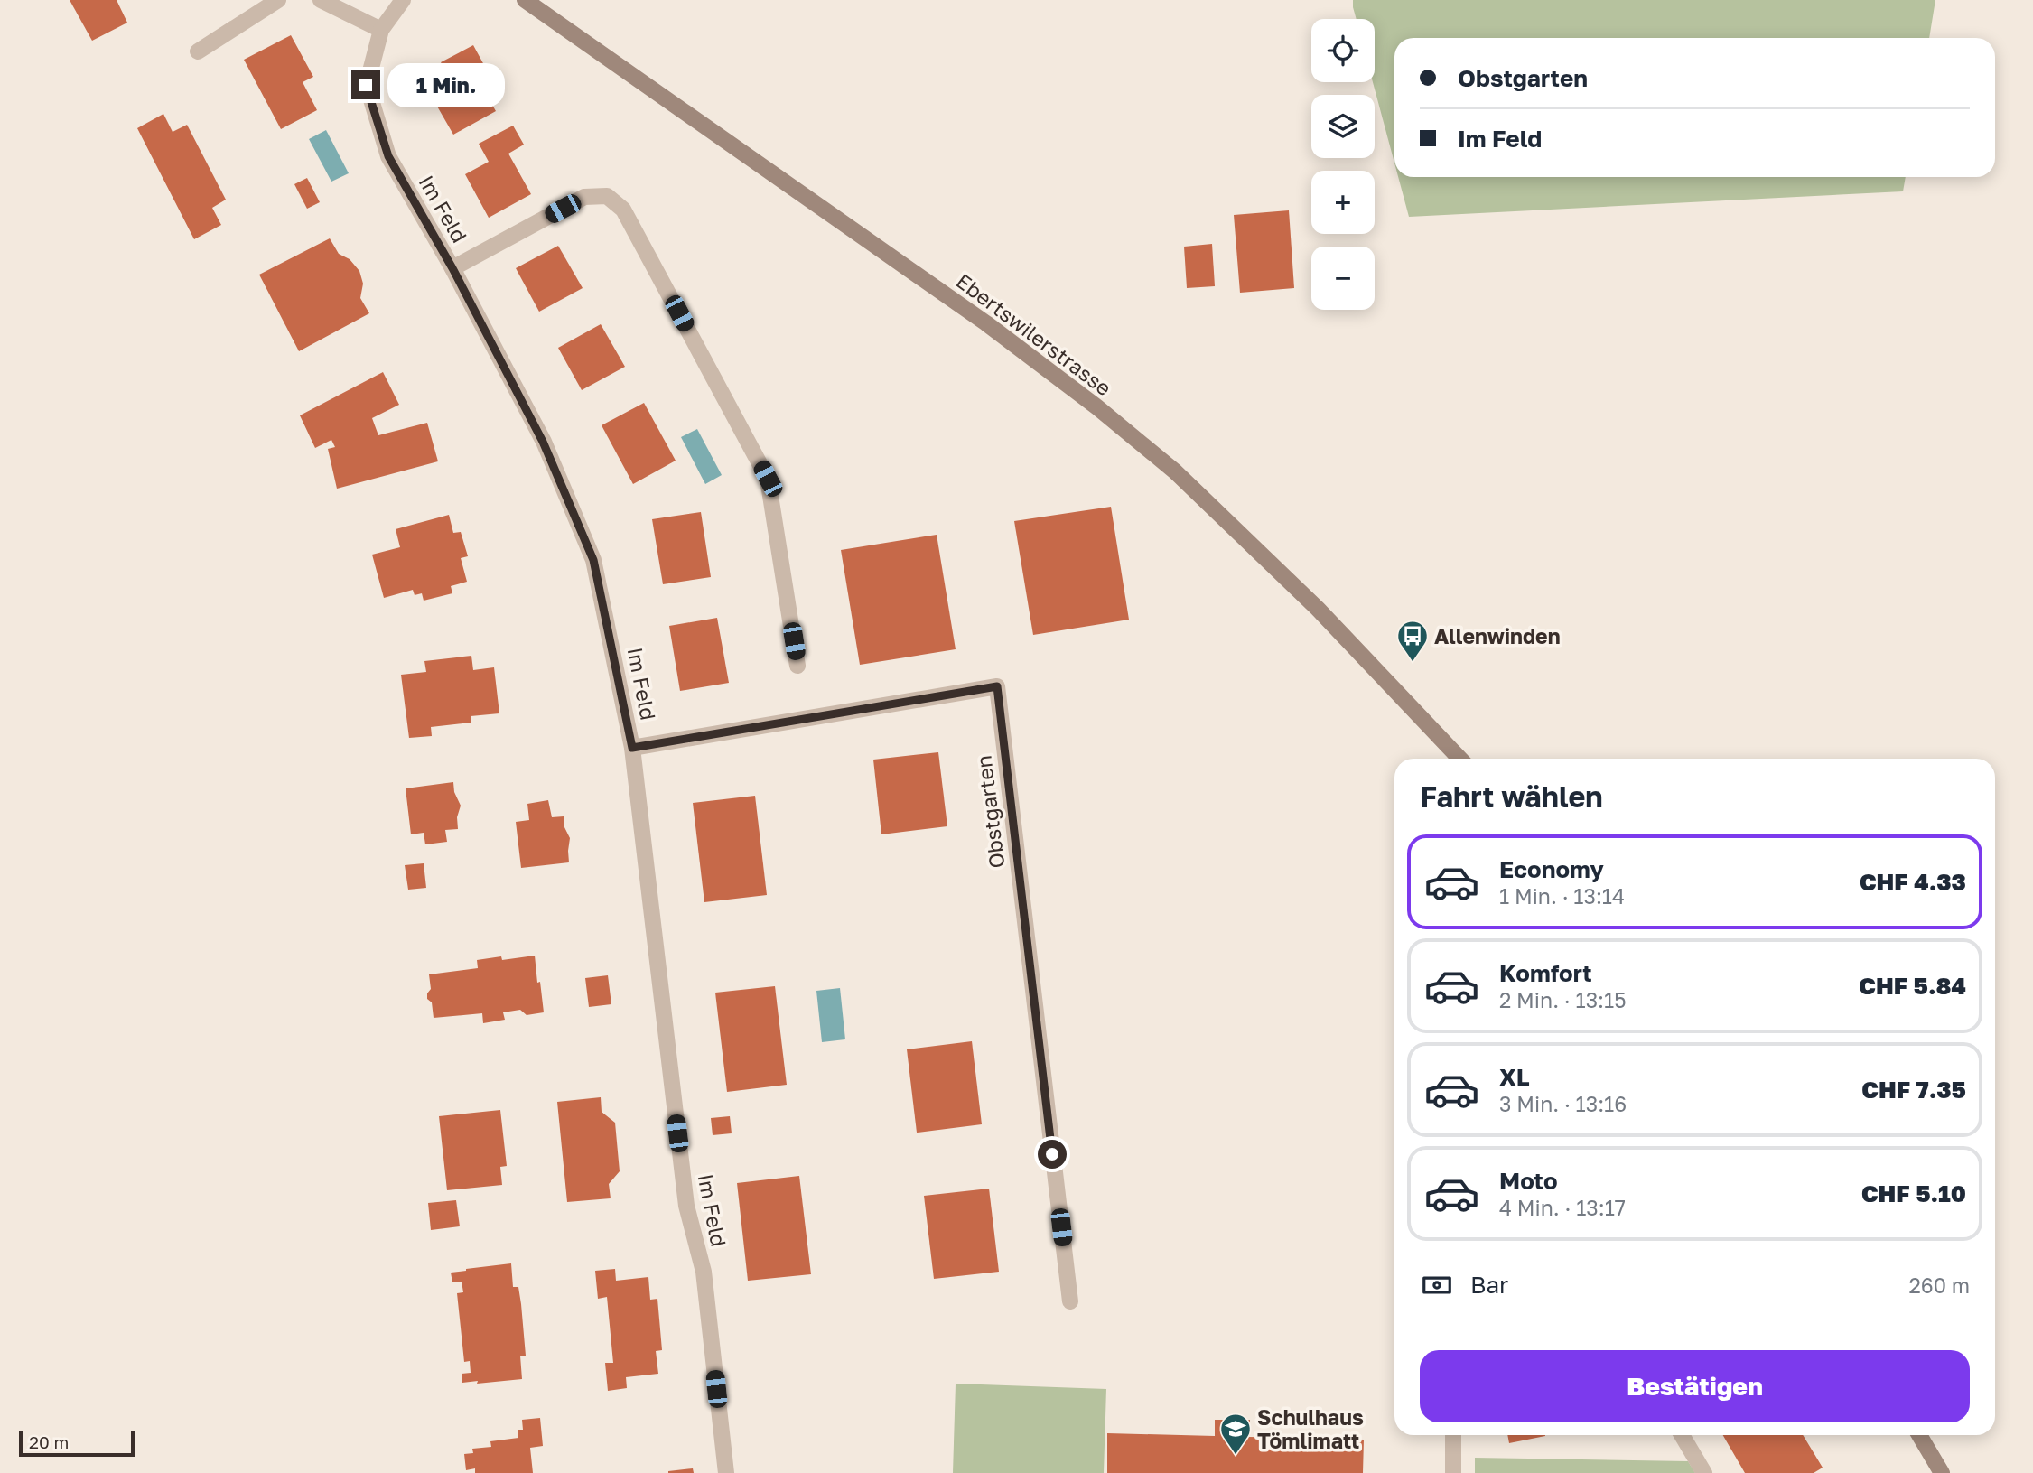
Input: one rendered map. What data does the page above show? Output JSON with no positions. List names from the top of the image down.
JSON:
{
  "streets": {
    "street": ["Im Feld", "Ebertswilerstrasse", "Obstgarten"]
  },
  "crossings": [
    ["Im Feld", "Obstgarten"]
  ],
  "places": {
    "bus stop": ["Allenwinden"],
    "school or university": ["Schulhaus Tömlimatt"]
  },
  "scale_bar": "20 m",
  "page": {
    "map_buttons": ["+", "−"],
    "banner": ["Obstgarten", "Im Feld"],
    "bubble": "1 Min.",
    "heading": "Fahrt wählen",
    "list": [
      {
        "name": "Economy",
        "note": "1 Min. · 13:14",
        "value": "CHF 4.33"
      },
      {
        "name": "Komfort",
        "note": "2 Min. · 13:15",
        "value": "CHF 5.84"
      },
      {
        "name": "XL",
        "note": "3 Min. · 13:16",
        "value": "CHF 7.35"
      },
      {
        "name": "Moto",
        "note": "4 Min. · 13:17",
        "value": "CHF 5.10"
      }
    ],
    "pay": ["Bar", "260 m"],
    "buttons": "Bestätigen",
    "scale": "20 m"
  }
}
